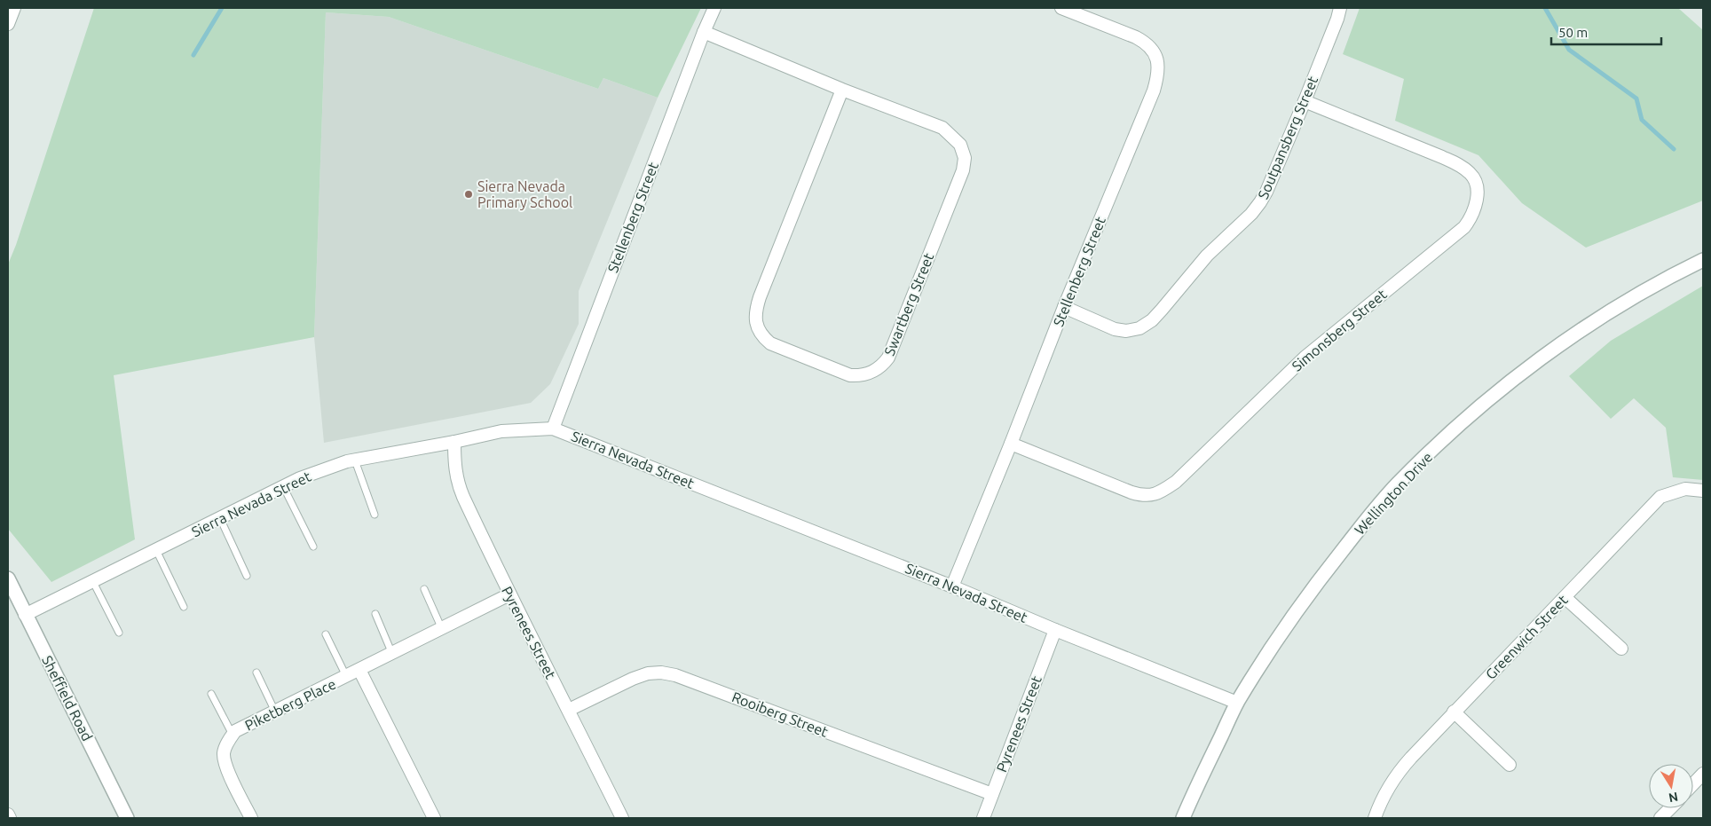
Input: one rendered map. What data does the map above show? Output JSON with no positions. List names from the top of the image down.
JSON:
{
  "streets": {
    "street": [
      "Soutpansberg Street",
      "Stellenberg Street",
      "Swartberg Street",
      "Simonsberg Street",
      "Sierra Nevada Street",
      "Wellington Drive",
      "Pyrenees Street",
      "Greenwich Street",
      "Sheffield Road",
      "Piketberg Place",
      "Rooiberg Street"
    ]
  },
  "crossings": [
    ["Soutpansberg Street", "Stellenberg Street"],
    ["Soutpansberg Street", "Simonsberg Street"],
    ["Stellenberg Street", "Swartberg Street"],
    ["Stellenberg Street", "Simonsberg Street"],
    ["Stellenberg Street", "Sierra Nevada Street"],
    ["Sierra Nevada Street", "Wellington Drive"],
    ["Sierra Nevada Street", "Pyrenees Street"],
    ["Sierra Nevada Street", "Sheffield Road"],
    ["Pyrenees Street", "Piketberg Place"],
    ["Pyrenees Street", "Rooiberg Street"]
  ],
  "places": ["Sierra Nevada Primary School"],
  "scale_bar": "50 m",
  "north": "bottom"
}
